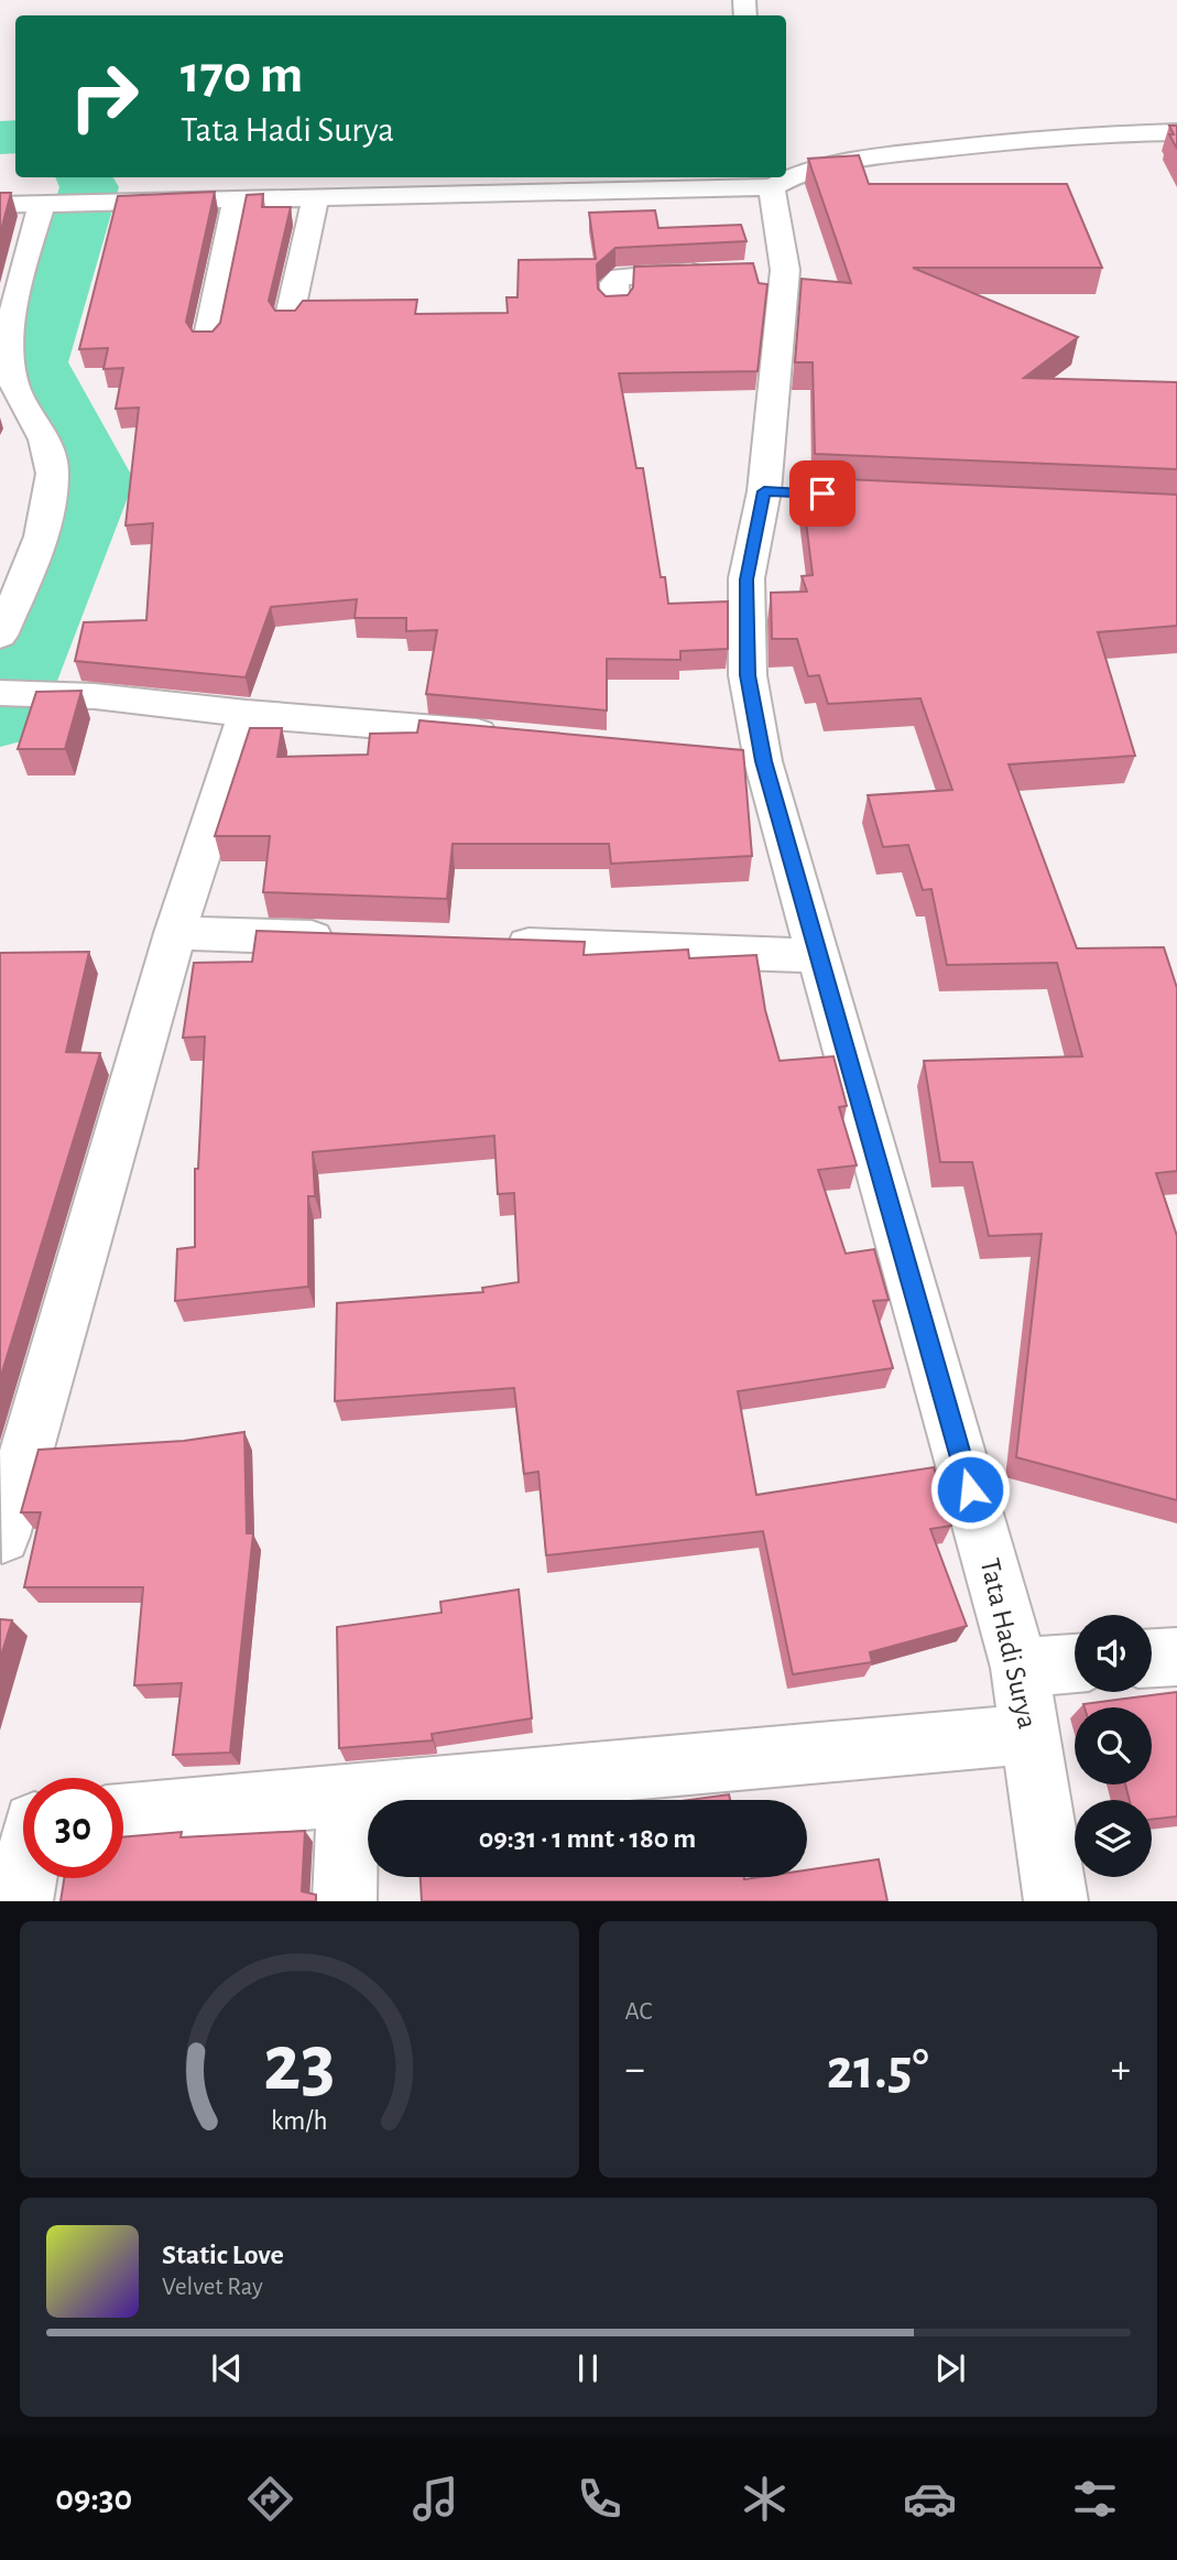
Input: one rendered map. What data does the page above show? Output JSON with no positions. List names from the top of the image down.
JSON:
{
  "streets": {
    "street": ["Tata Hadi Surya"]
  },
  "page": {
    "turn": ["170 m", "Tata Hadi Surya"],
    "limit": "30",
    "trip": "09:31 · 1 mnt · 180 m",
    "tile": "AC",
    "heat": ["−", "21.5°", "+"],
    "song": ["Static Love", "Velvet Ray"],
    "tabs": "09:30",
    "gauge": ["23", "km/h"]
  }
}
